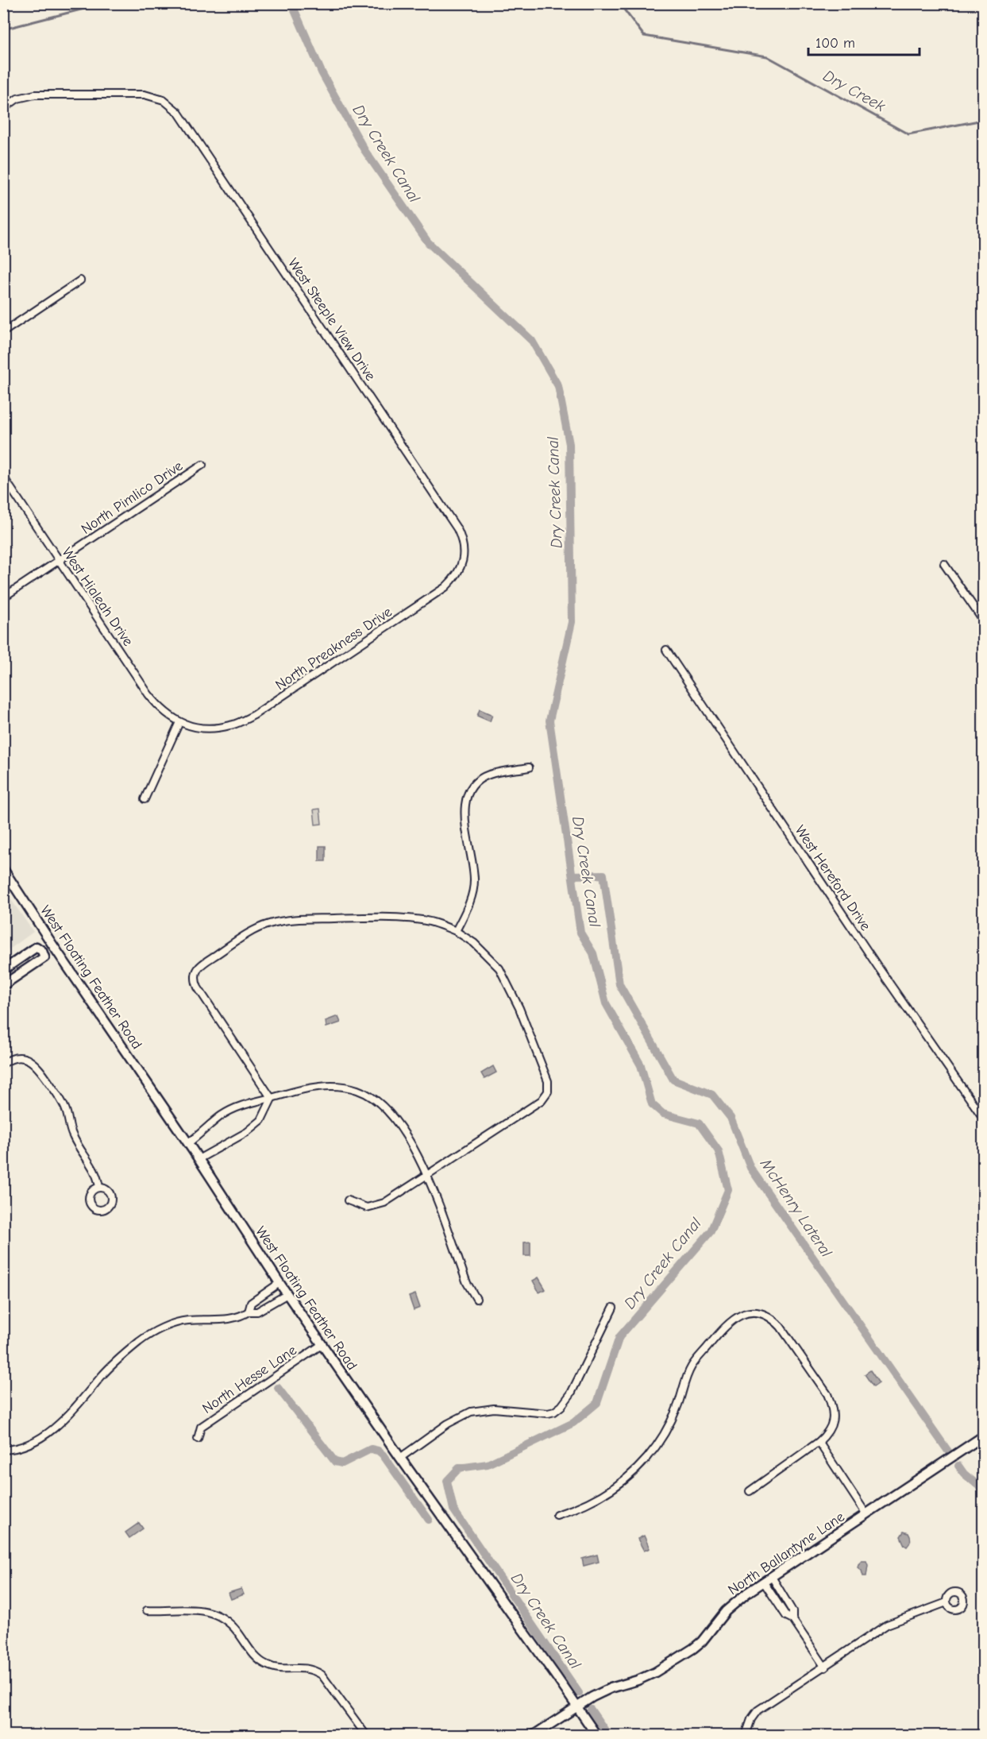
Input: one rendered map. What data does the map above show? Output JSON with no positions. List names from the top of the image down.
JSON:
{
  "streets": {
    "main road": ["West Floating Feather Road", "North Ballantyne Lane"],
    "street": [
      "West Steeple View Drive",
      "North Pimlico Drive",
      "West Hialeah Drive",
      "North Preakness Drive",
      "West Hereford Drive",
      "North Hesse Lane"
    ]
  },
  "crossings": [
    ["West Steeple View Drive", "North Preakness Drive"],
    ["North Pimlico Drive", "West Hialeah Drive"],
    ["West Hialeah Drive", "North Preakness Drive"],
    ["West Floating Feather Road", "North Hesse Lane"],
    ["West Floating Feather Road", "North Ballantyne Lane"]
  ],
  "water": ["Dry Creek", "Dry Creek Canal", "McHenry Lateral"],
  "scale_bar": "100 m"
}
